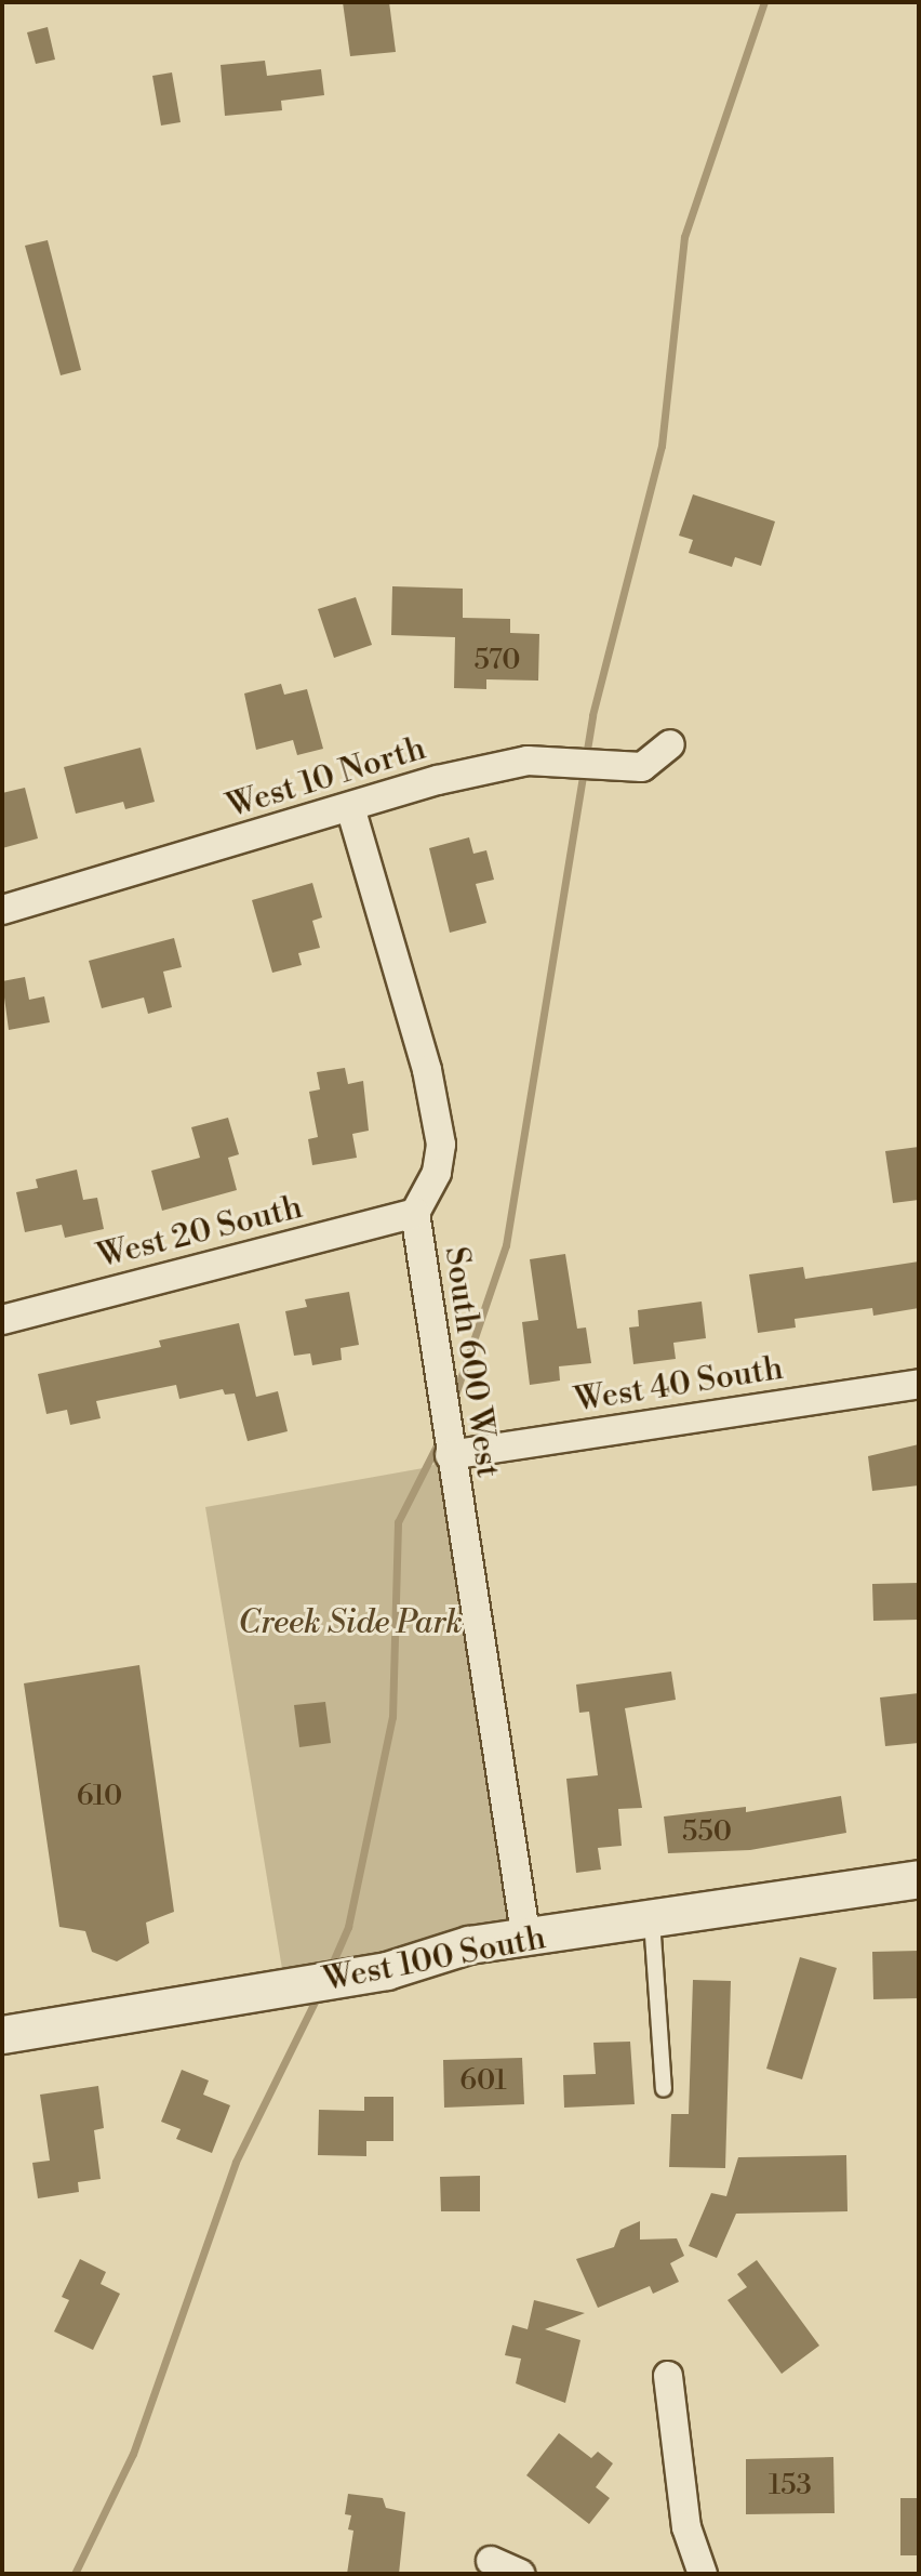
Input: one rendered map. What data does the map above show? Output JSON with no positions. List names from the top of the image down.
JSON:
{
  "streets": {
    "street": [
      "West 10 North",
      "West 20 South",
      "South 600 West",
      "West 40 South",
      "West 100 South"
    ]
  },
  "crossings": [
    ["West 10 North", "South 600 West"],
    ["West 20 South", "South 600 West"],
    ["South 600 West", "West 40 South"],
    ["South 600 West", "West 100 South"]
  ],
  "parks": ["Creek Side Park"],
  "house_numbers": [
    "570",
    "610",
    "550",
    "601",
    "153"
  ]
}
